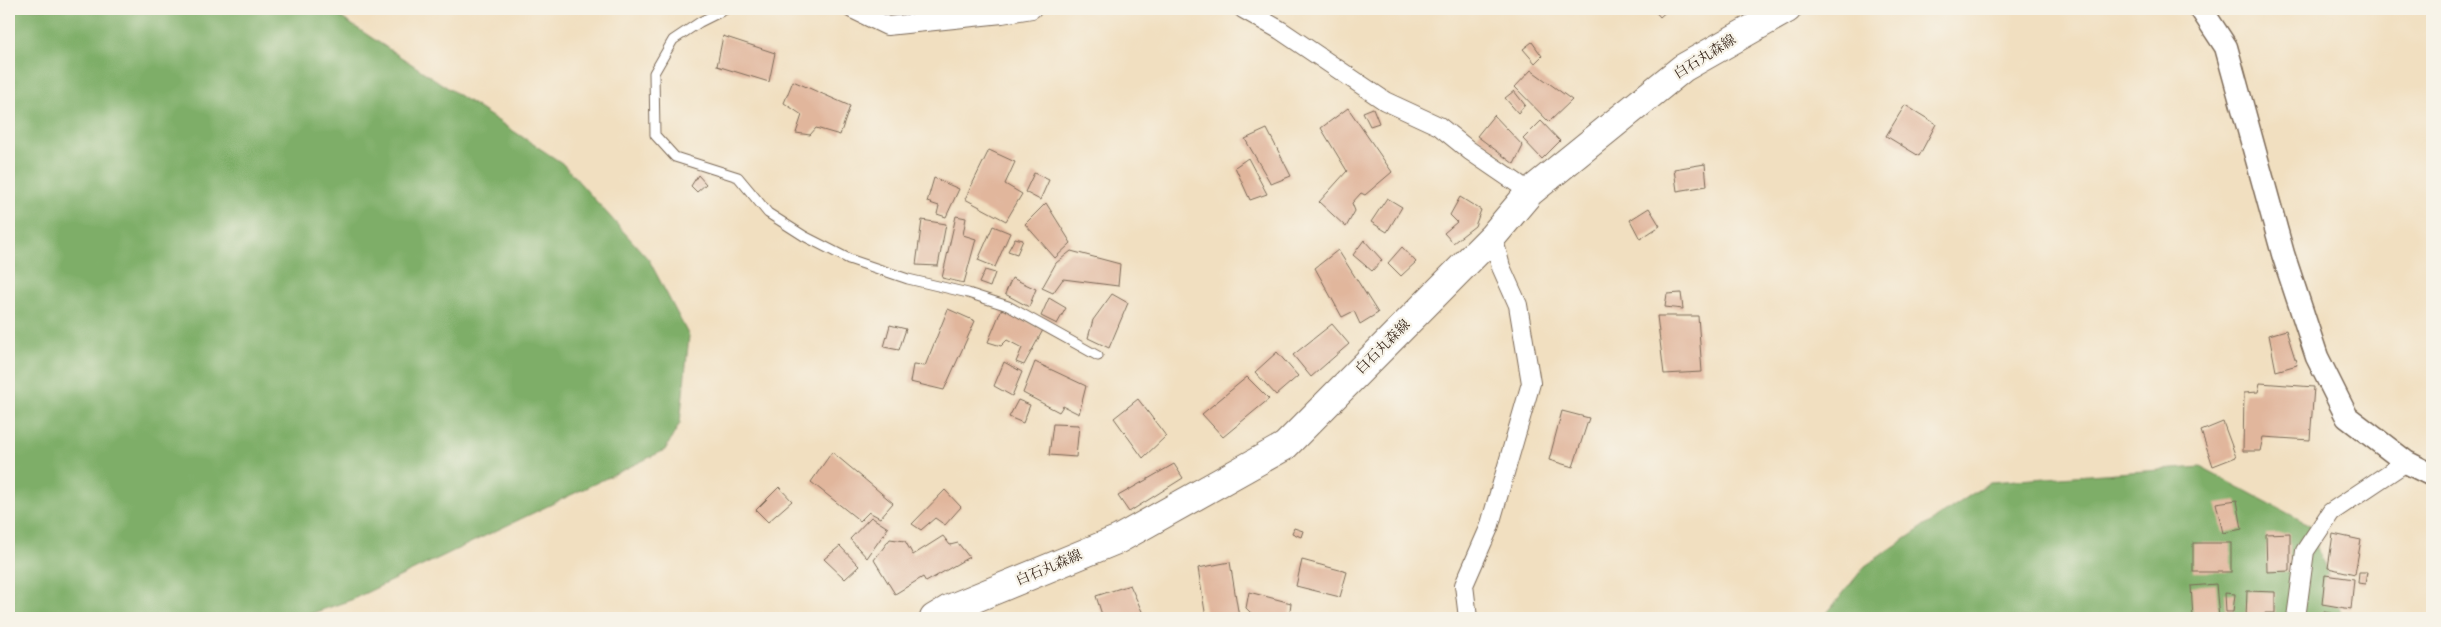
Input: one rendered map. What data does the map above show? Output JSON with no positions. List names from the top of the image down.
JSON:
{
  "streets": {
    "main road": ["白石丸森線"]
  }
}
